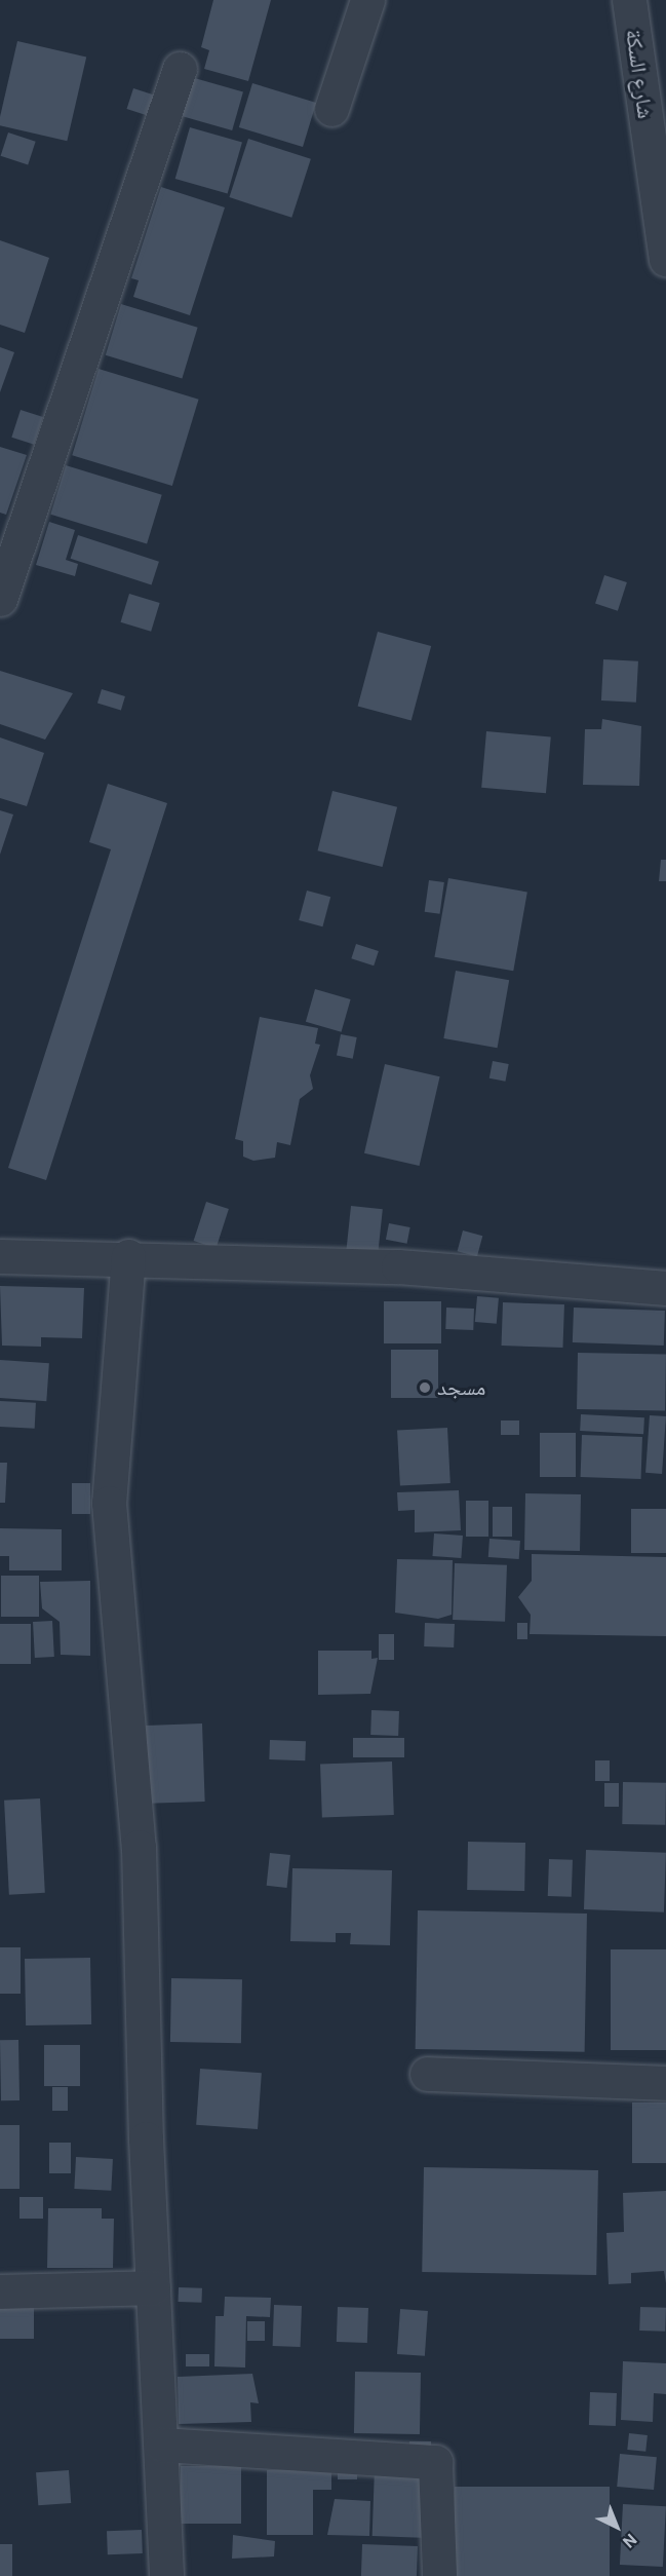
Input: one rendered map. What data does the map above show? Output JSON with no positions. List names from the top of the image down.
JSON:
{
  "streets": {
    "street": ["شارع السكة"]
  },
  "places": ["مسجد"],
  "north": "bottom right"
}
